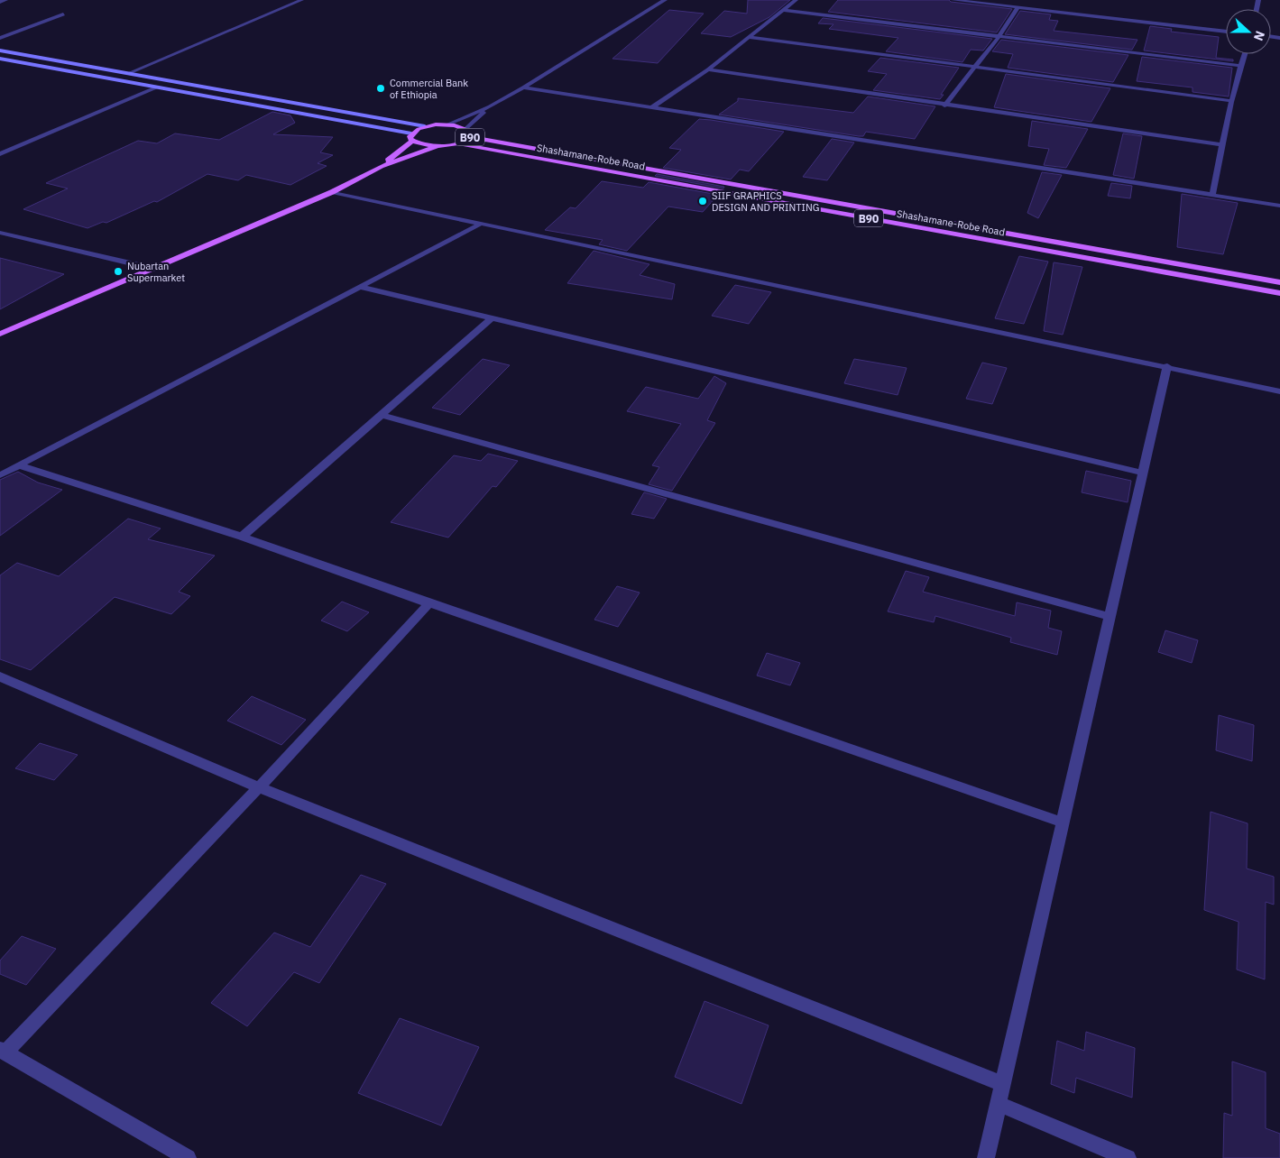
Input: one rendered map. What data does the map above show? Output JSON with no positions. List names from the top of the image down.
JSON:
{
  "streets": {
    "main road": ["B90", "Shashamane-Robe Road"]
  },
  "crossings": [
    ["B90", "Shashamane-Robe Road"]
  ],
  "places": ["Commercial Bank of Ethiopia", "SIIF GRAPHICS DESIGN AND PRINTING", "Nubartan Supermarket"],
  "north": "right"
}
